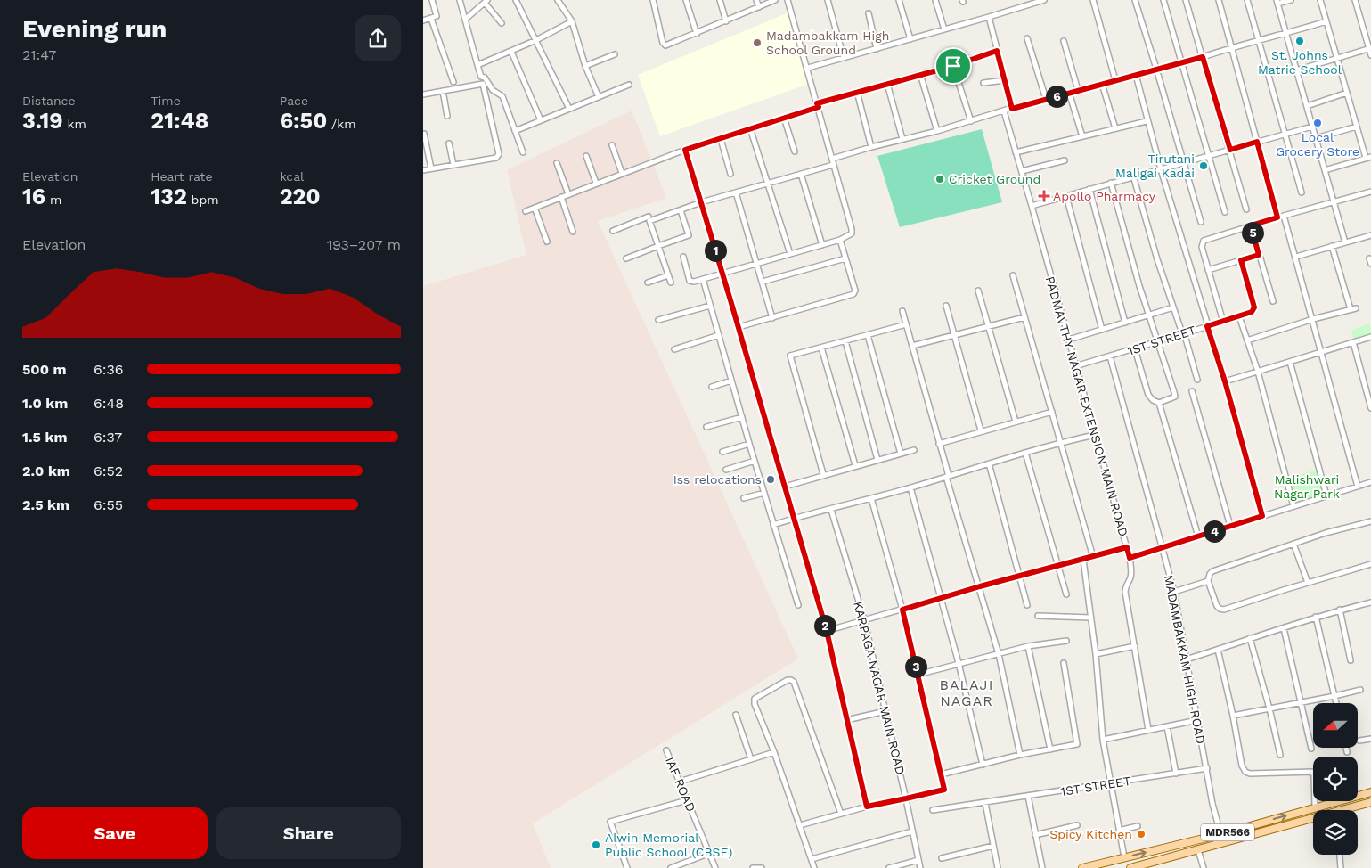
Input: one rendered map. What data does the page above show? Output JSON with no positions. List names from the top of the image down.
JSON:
{
  "streets": {
    "main road": ["MDR566"],
    "street": [
      "1ST STREET",
      "PADMAVTHY NAGAR EXTENSION MAIN ROAD",
      "MADAMBAKKAM HIGH ROAD",
      "KARPAGA NAGAR MAIN ROAD",
      "IAF ROAD"
    ]
  },
  "crossings": [
    ["1ST STREET", "MADAMBAKKAM HIGH ROAD"],
    ["MADAMBAKKAM HIGH ROAD", "MDR566"]
  ],
  "districts": ["BALAJI NAGAR"],
  "parks": ["Malishwari Nagar Park"],
  "places": {
    "other": [
      "St. Johns Matric School",
      "Madambakkam High School Ground",
      "Local Grocery Store",
      "Tirutani Maligai Kadai",
      "Cricket Ground",
      "Iss relocations",
      "Spicy Kitchen",
      "Alwin Memorial Public School (CBSE)"
    ],
    "health": ["Apollo Pharmacy"]
  },
  "north": "left",
  "page": {
    "heading": ["Evening run", "21:47"],
    "stats": [
      ["Distance", "3.19 km"],
      ["Time", "21:48"],
      ["Pace", "6:50 /km"],
      ["Elevation", "16 m"],
      ["Heart rate", "132 bpm"],
      ["kcal", "220"]
    ],
    "pins": [
      "6",
      "5",
      "1",
      "4",
      "2",
      "3"
    ],
    "chart": ["Elevation", "193–207 m"],
    "list": [
      {
        "name": "500 m",
        "note": "6:36"
      },
      {
        "name": "1.0 km",
        "note": "6:48"
      },
      {
        "name": "1.5 km",
        "note": "6:37"
      },
      {
        "name": "2.0 km",
        "note": "6:52"
      },
      {
        "name": "2.5 km",
        "note": "6:55"
      }
    ],
    "buttons": ["Save", "Share"]
  }
}
